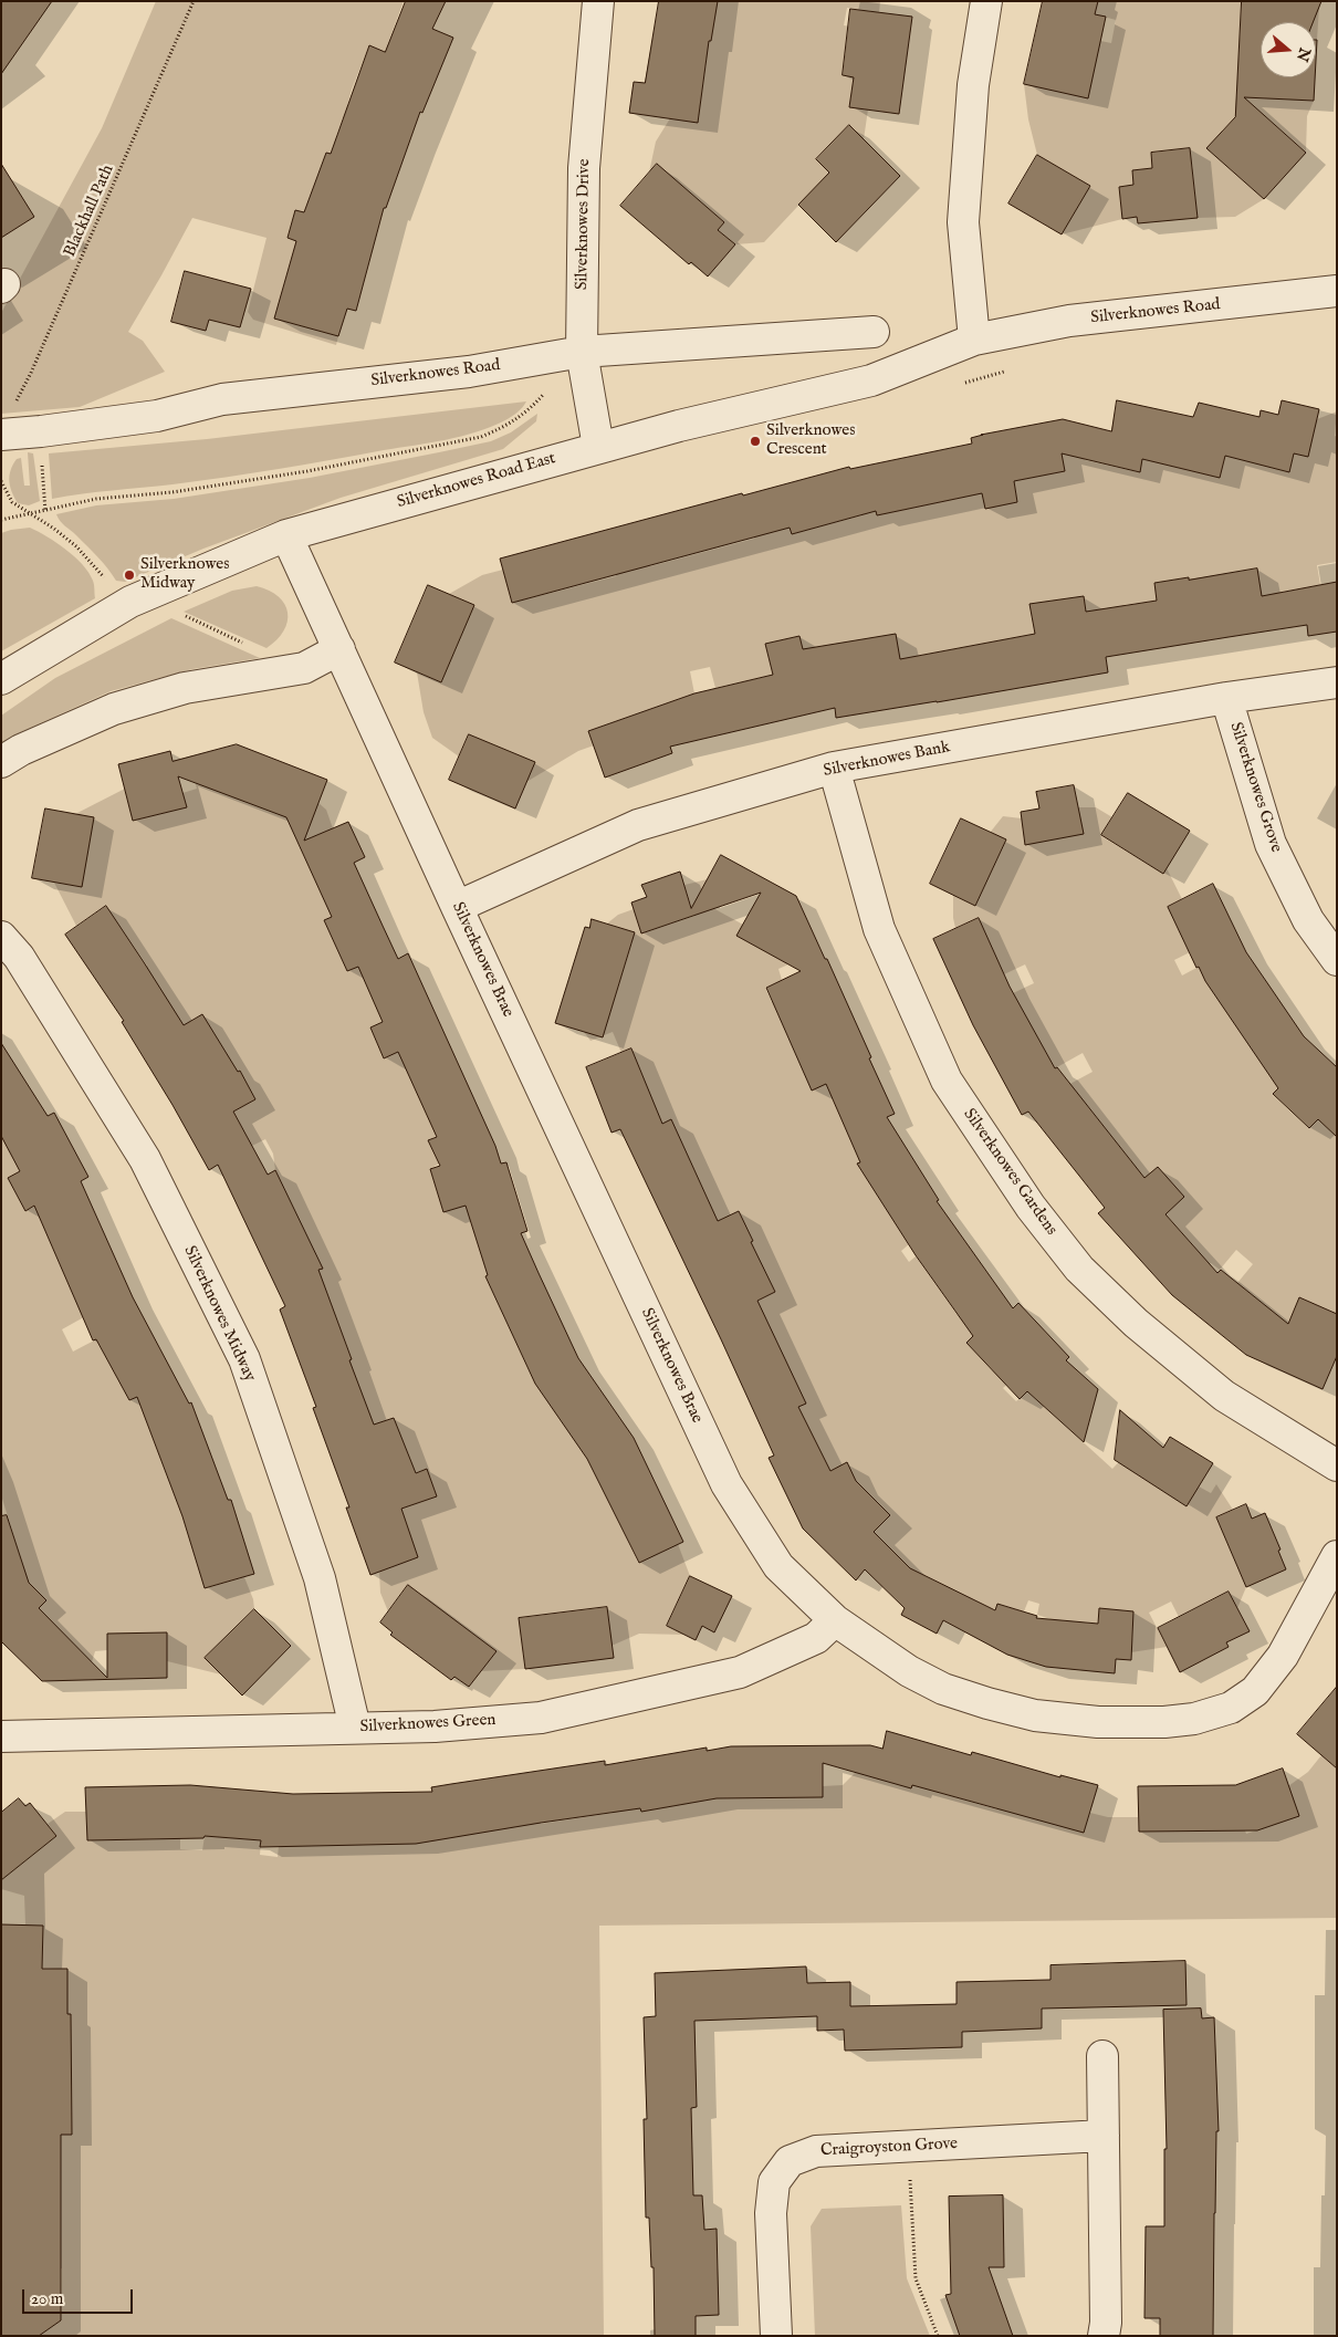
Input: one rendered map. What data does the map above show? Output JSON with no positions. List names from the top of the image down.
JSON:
{
  "streets": {
    "street": [
      "Silverknowes Drive",
      "Silverknowes Road",
      "Silverknowes Road East",
      "Silverknowes Bank",
      "Silverknowes Grove",
      "Silverknowes Brae",
      "Silverknowes Gardens",
      "Silverknowes Midway",
      "Silverknowes Green",
      "Craigroyston Grove"
    ],
    "path": ["Blackhall Path"]
  },
  "crossings": [
    ["Blackhall Path", "Silverknowes Road"],
    ["Silverknowes Drive", "Silverknowes Road"],
    ["Silverknowes Drive", "Silverknowes Road East"],
    ["Silverknowes Road", "Silverknowes Road East"],
    ["Silverknowes Road East", "Silverknowes Brae"],
    ["Silverknowes Bank", "Silverknowes Grove"],
    ["Silverknowes Bank", "Silverknowes Brae"],
    ["Silverknowes Bank", "Silverknowes Gardens"],
    ["Silverknowes Brae", "Silverknowes Green"],
    ["Silverknowes Midway", "Silverknowes Green"]
  ],
  "places": ["Silverknowes Crescent", "Silverknowes Midway"],
  "scale_bar": "20 m",
  "north": "right"
}
